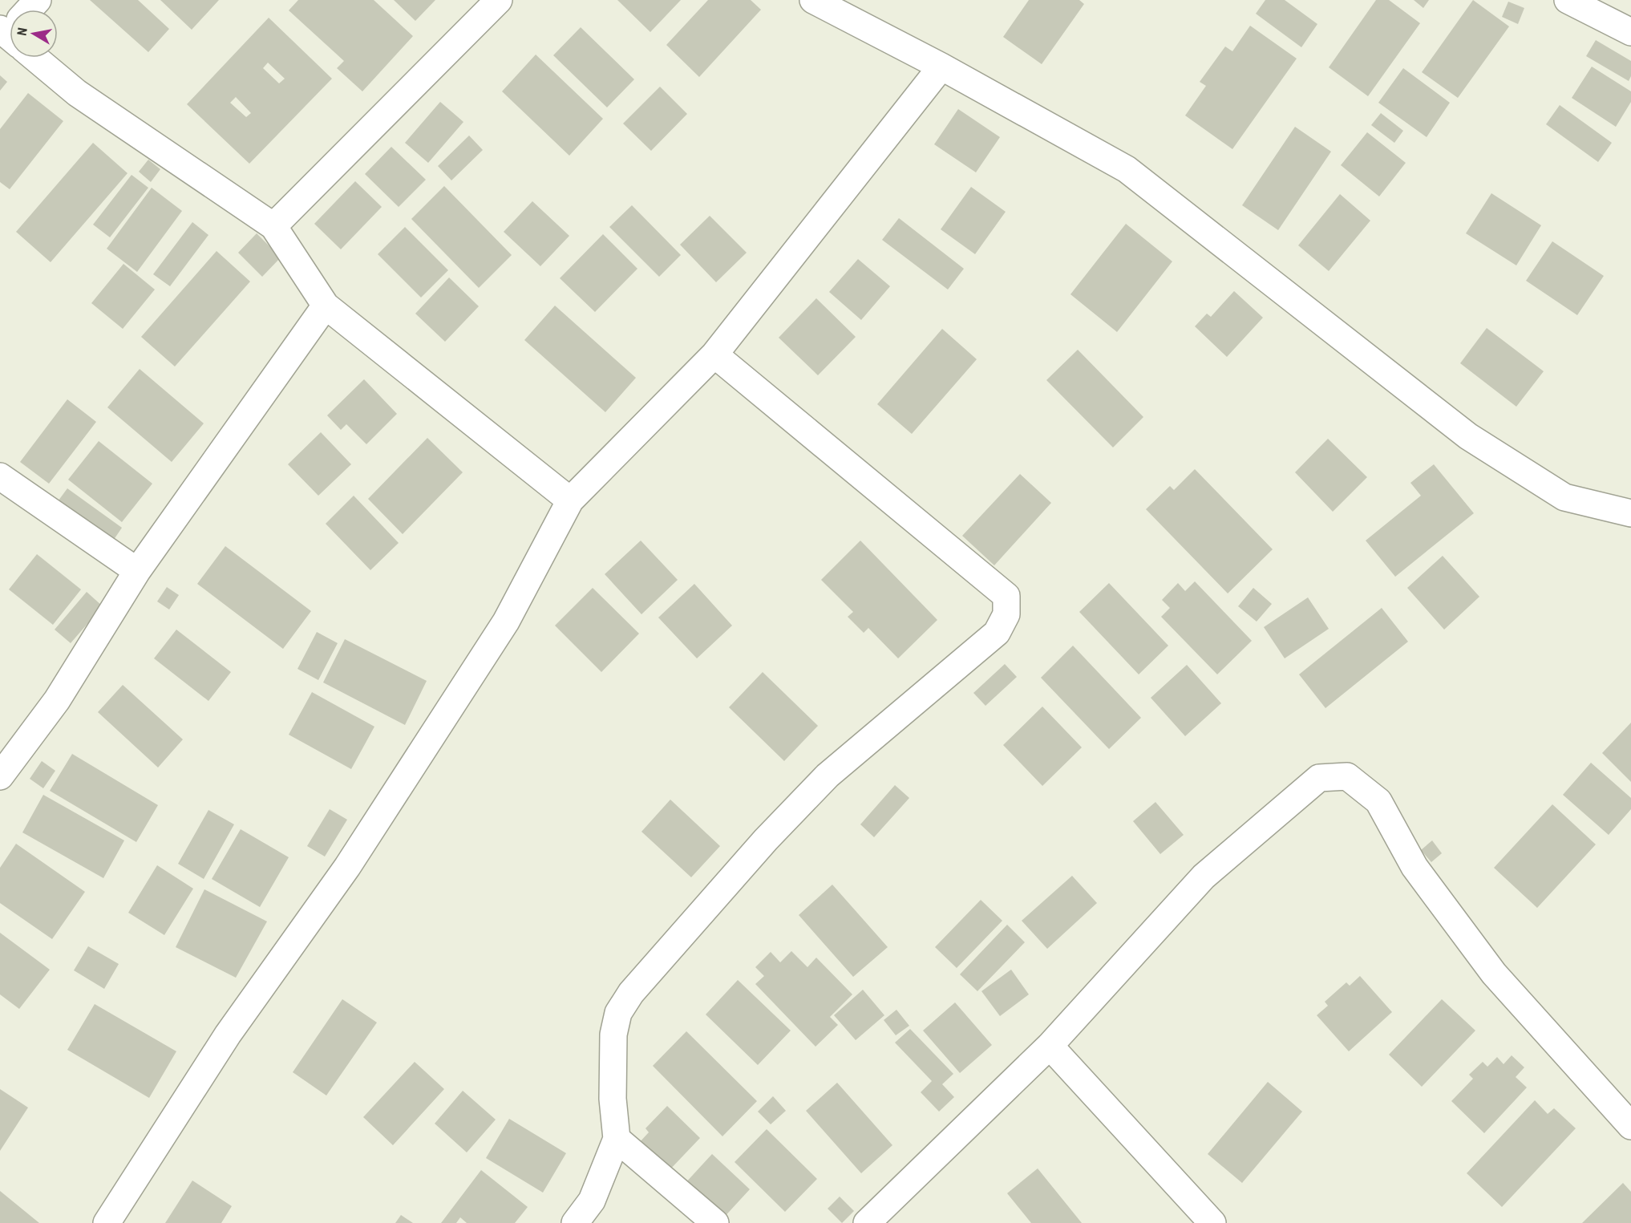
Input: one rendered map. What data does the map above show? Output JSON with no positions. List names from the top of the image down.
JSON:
{
  "north": "left"
}
